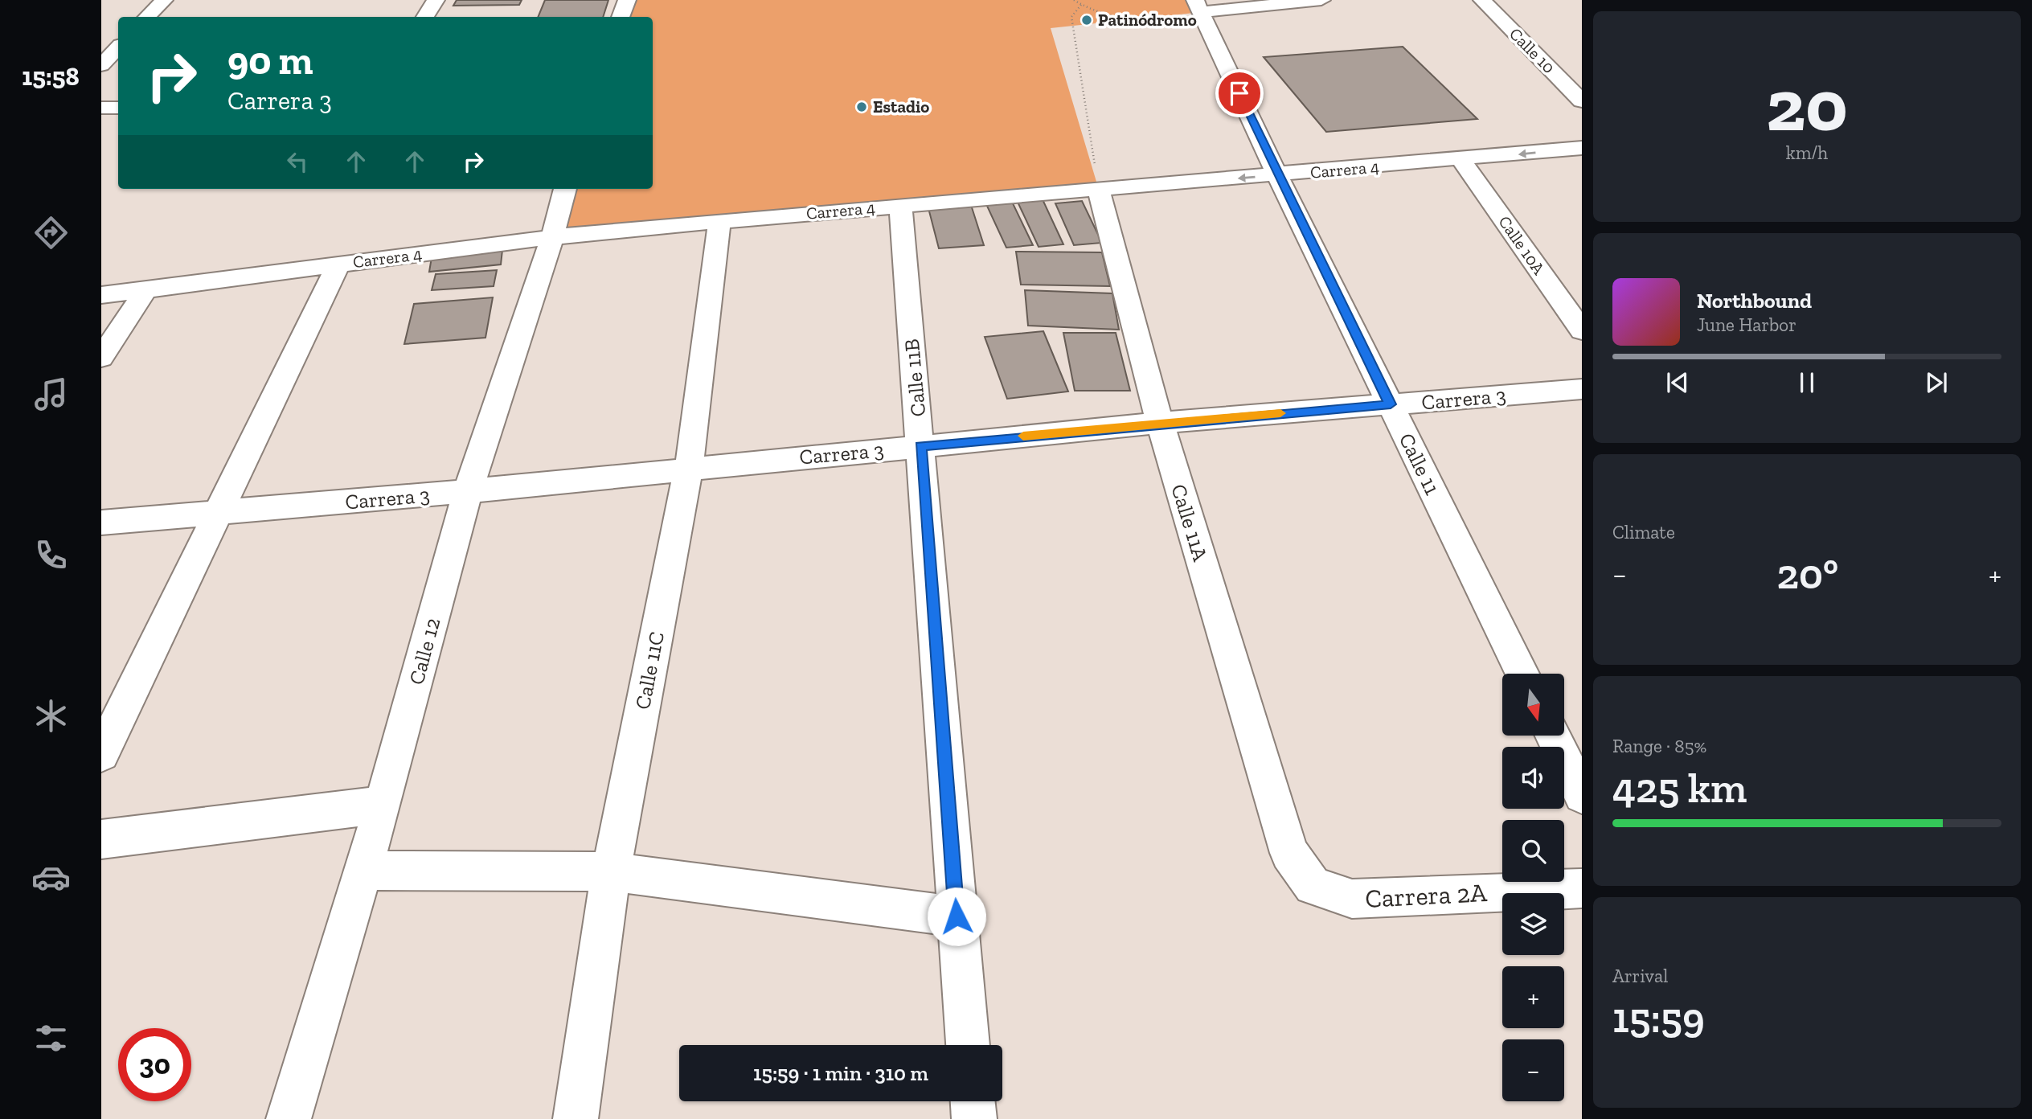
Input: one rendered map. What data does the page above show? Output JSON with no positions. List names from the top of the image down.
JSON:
{
  "streets": {
    "street": [
      "Calle 10",
      "Carrera 4",
      "Calle 10A",
      "Calle 11B",
      "Carrera 3",
      "Calle 11",
      "Calle 11A",
      "Calle 12",
      "Calle 11C",
      "Carrera 2A"
    ]
  },
  "crossings": [
    ["Carrera 4", "Calle 10A"],
    ["Carrera 4", "Calle 11B"],
    ["Carrera 4", "Calle 11"],
    ["Carrera 4", "Calle 11A"],
    ["Carrera 4", "Calle 12"],
    ["Carrera 4", "Calle 11C"],
    ["Calle 11B", "Carrera 3"],
    ["Carrera 3", "Calle 11"],
    ["Carrera 3", "Calle 11A"],
    ["Carrera 3", "Calle 12"],
    ["Carrera 3", "Calle 11C"],
    ["Calle 11A", "Carrera 2A"]
  ],
  "places": ["Patinódromo", "Estadio"],
  "north": "bottom",
  "page": {
    "tabs": "15:58",
    "tile": [
      ["20", "km/h"],
      "Climate",
      ["Range · 85%", "425 km"],
      ["Arrival", "15:59"]
    ],
    "turn": ["90 m", "Carrera 3"],
    "song": ["Northbound", "June Harbor"],
    "heat": ["−", "20°", "+"],
    "map_buttons": ["+", "−"],
    "limit": "30",
    "trip": "15:59 · 1 min · 310 m"
  }
}
